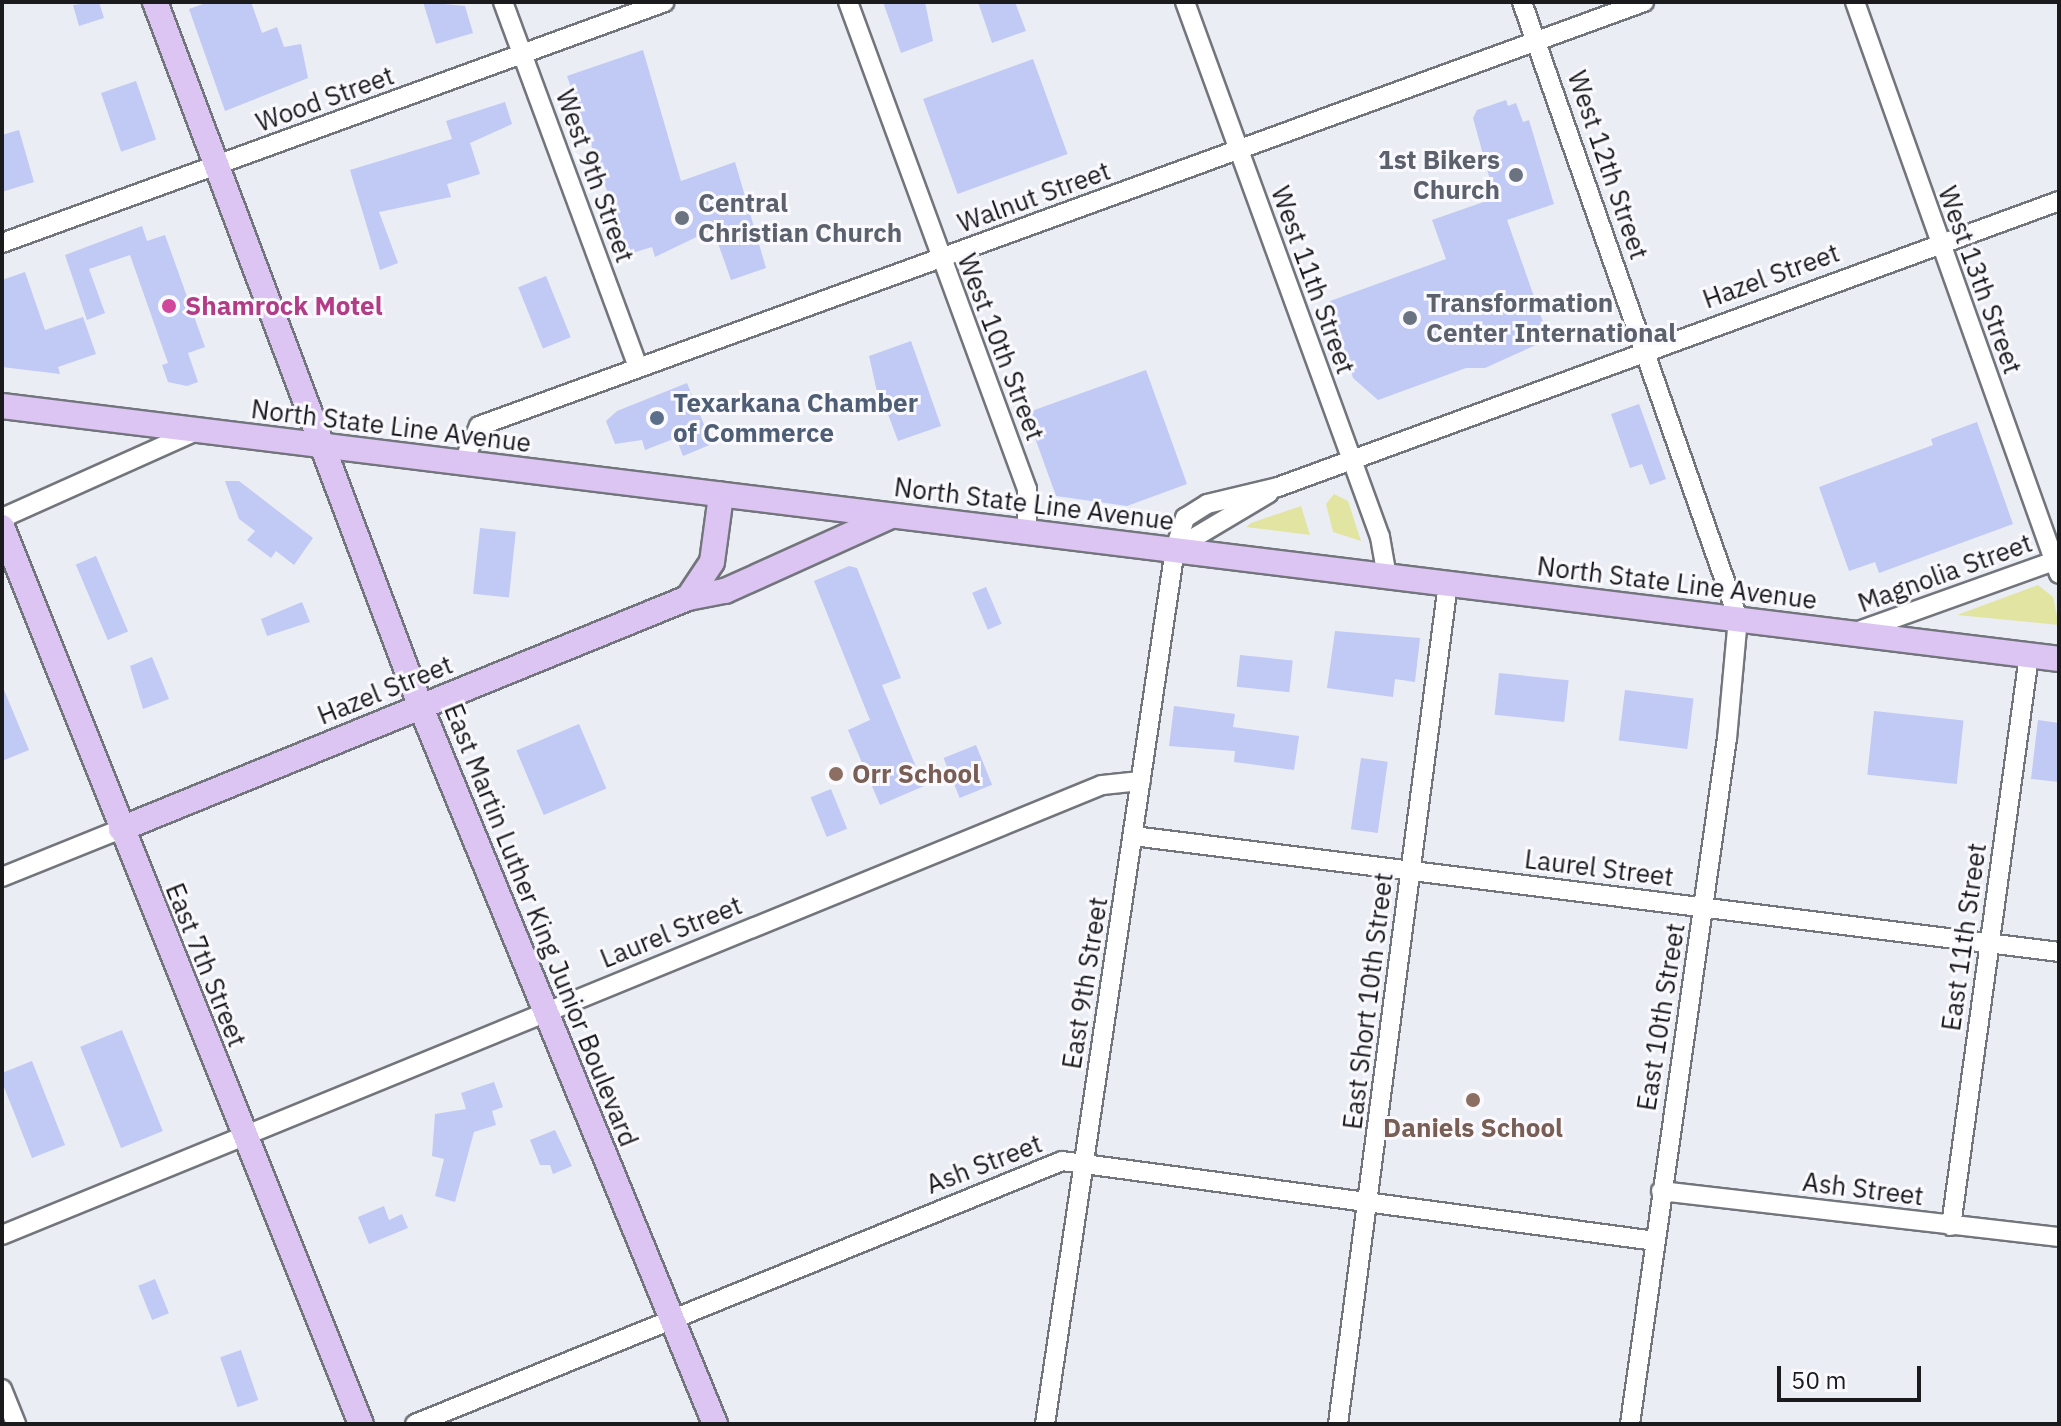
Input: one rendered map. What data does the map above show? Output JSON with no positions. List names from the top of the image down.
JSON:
{
  "streets": {
    "main road": [
      "Hazel Street",
      "North State Line Avenue",
      "East Martin Luther King Junior Boulevard",
      "East 7th Street"
    ],
    "street": [
      "Wood Street",
      "West 12th Street",
      "West 9th Street",
      "Walnut Street",
      "West 11th Street",
      "West 13th Street",
      "West 10th Street",
      "Magnolia Street",
      "Laurel Street",
      "East 11th Street",
      "East 9th Street",
      "East Short 10th Street",
      "East 10th Street",
      "Ash Street"
    ]
  },
  "crossings": [
    ["Wood Street", "West 9th Street"],
    ["Wood Street", "East Martin Luther King Junior Boulevard"],
    ["West 12th Street", "Walnut Street"],
    ["West 12th Street", "Hazel Street"],
    ["West 12th Street", "North State Line Avenue"],
    ["West 12th Street", "East 10th Street"],
    ["West 9th Street", "Walnut Street"],
    ["Walnut Street", "West 11th Street"],
    ["Walnut Street", "West 10th Street"],
    ["Walnut Street", "North State Line Avenue"],
    ["Hazel Street", "West 11th Street"],
    ["Hazel Street", "West 13th Street"],
    ["Hazel Street", "North State Line Avenue"],
    ["Hazel Street", "East Martin Luther King Junior Boulevard"],
    ["Hazel Street", "East 7th Street"],
    ["Hazel Street", "East 9th Street"],
    ["West 11th Street", "North State Line Avenue"],
    ["West 13th Street", "Magnolia Street"],
    ["West 10th Street", "North State Line Avenue"],
    ["North State Line Avenue", "Magnolia Street"],
    ["North State Line Avenue", "East Martin Luther King Junior Boulevard"],
    ["North State Line Avenue", "East 11th Street"],
    ["North State Line Avenue", "East 9th Street"],
    ["North State Line Avenue", "East Short 10th Street"],
    ["North State Line Avenue", "East 10th Street"],
    ["Laurel Street", "East Martin Luther King Junior Boulevard"],
    ["Laurel Street", "East 11th Street"],
    ["Laurel Street", "East 7th Street"],
    ["Laurel Street", "East 9th Street"],
    ["Laurel Street", "East Short 10th Street"],
    ["Laurel Street", "East 10th Street"],
    ["East Martin Luther King Junior Boulevard", "Ash Street"],
    ["East 11th Street", "Ash Street"],
    ["East 9th Street", "Ash Street"],
    ["East Short 10th Street", "Ash Street"],
    ["East 10th Street", "Ash Street"]
  ],
  "places": [
    "1st Bikers Church",
    "Central Christian Church",
    "Shamrock Motel",
    "Transformation Center International",
    "Texarkana Chamber of Commerce",
    "Orr School",
    "Daniels School"
  ],
  "scale_bar": "50 m"
}
